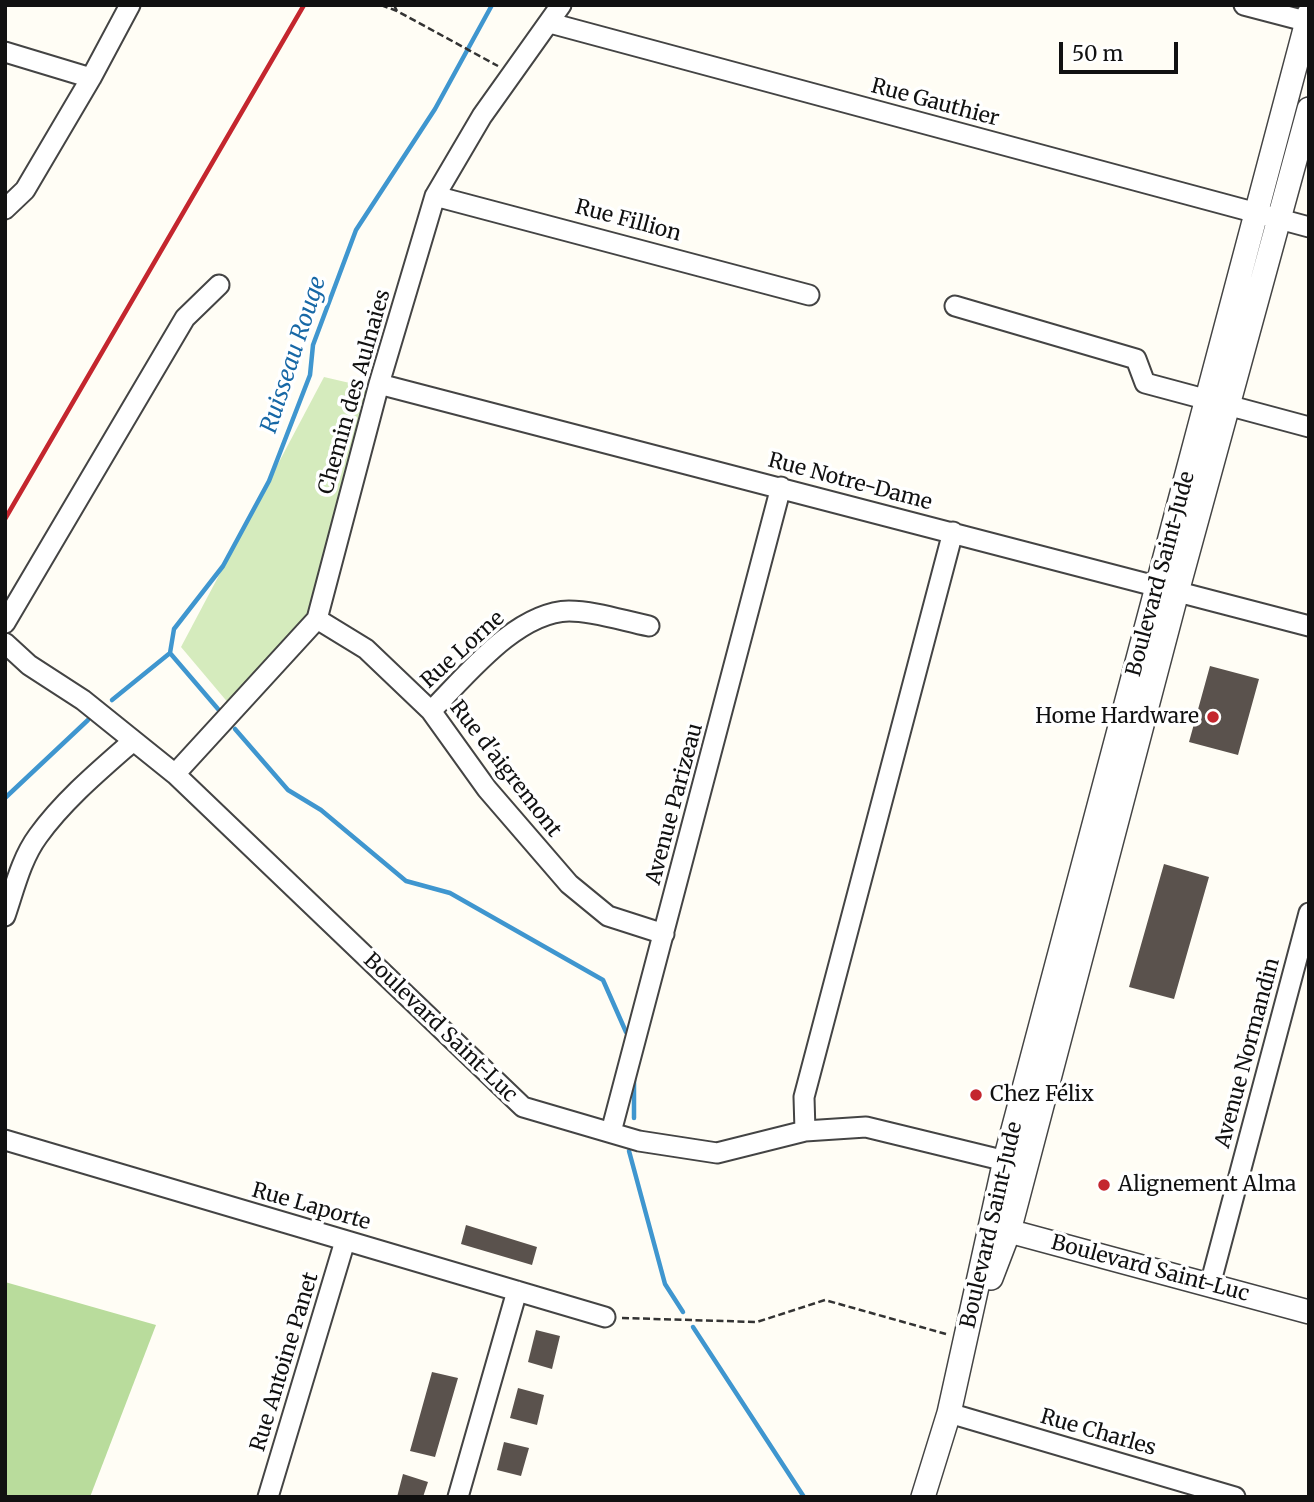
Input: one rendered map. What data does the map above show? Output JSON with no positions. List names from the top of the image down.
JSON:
{
  "streets": {
    "street": [
      "Rue Gauthier",
      "Rue Fillion",
      "Chemin des Aulnaies",
      "Rue Notre-Dame",
      "Boulevard Saint-Jude",
      "Rue Lorne",
      "Rue d'aigremont",
      "Avenue Parizeau",
      "Boulevard Saint-Luc",
      "Avenue Normandin",
      "Rue Laporte",
      "Rue Antoine Panet",
      "Rue Charles"
    ]
  },
  "crossings": [
    ["Rue Gauthier", "Chemin des Aulnaies"],
    ["Rue Gauthier", "Boulevard Saint-Jude"],
    ["Rue Fillion", "Chemin des Aulnaies"],
    ["Chemin des Aulnaies", "Rue Notre-Dame"],
    ["Chemin des Aulnaies", "Rue d'aigremont"],
    ["Chemin des Aulnaies", "Boulevard Saint-Luc"],
    ["Rue Notre-Dame", "Boulevard Saint-Jude"],
    ["Rue Notre-Dame", "Avenue Parizeau"],
    ["Boulevard Saint-Jude", "Boulevard Saint-Luc"],
    ["Boulevard Saint-Jude", "Rue Charles"],
    ["Rue Lorne", "Rue d'aigremont"],
    ["Rue d'aigremont", "Avenue Parizeau"],
    ["Avenue Parizeau", "Boulevard Saint-Luc"],
    ["Boulevard Saint-Luc", "Avenue Normandin"],
    ["Rue Laporte", "Rue Antoine Panet"]
  ],
  "water": ["Ruisseau Rouge"],
  "places": ["Home Hardware", "Chez Félix", "Alignement Alma"],
  "scale_bar": "50 m"
}
